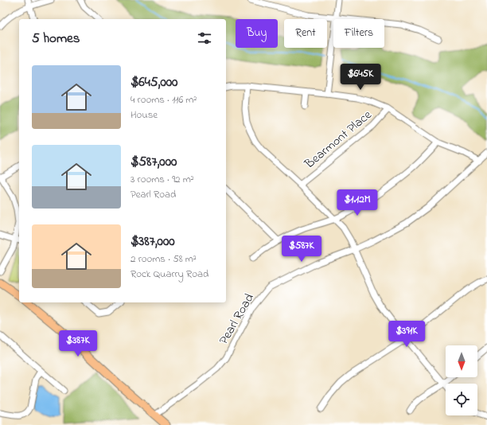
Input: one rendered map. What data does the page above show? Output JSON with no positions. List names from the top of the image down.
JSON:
{
  "streets": {
    "street": ["Bearmont Place", "Pearl Road"]
  },
  "north": "bottom",
  "page": {
    "chip": ["Buy", "Rent", "Filters"],
    "heading": "5 homes",
    "list": [
      {
        "name": "$645,000",
        "note": "4 rooms · 116 m² · House"
      },
      {
        "name": "$587,000",
        "note": "3 rooms · 92 m² · Pearl Road"
      },
      {
        "name": "$387,000",
        "note": "2 rooms · 58 m² · Rock Quarry Road"
      }
    ],
    "price": [
      "$645K",
      "$1.12M",
      "$587K",
      "$391K",
      "$387K"
    ]
  }
}
